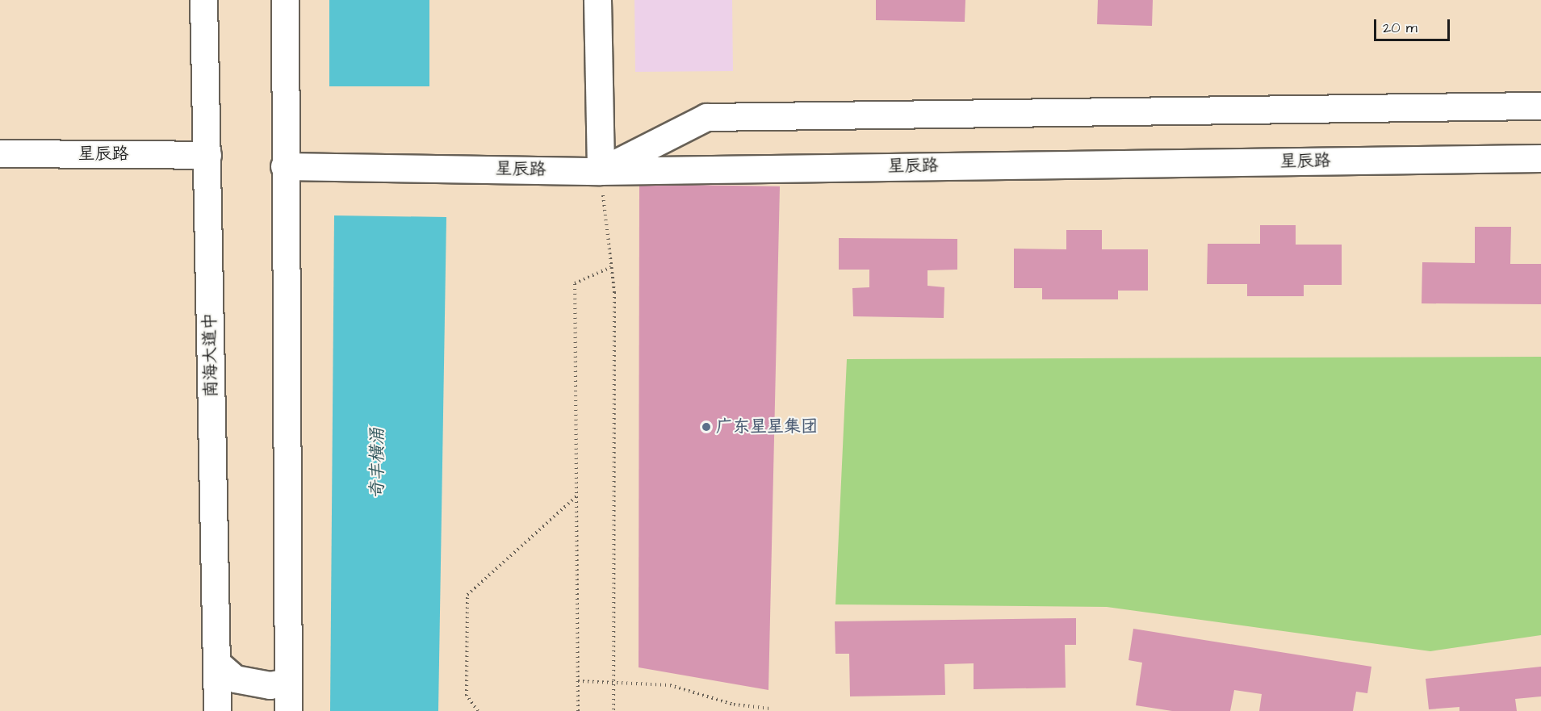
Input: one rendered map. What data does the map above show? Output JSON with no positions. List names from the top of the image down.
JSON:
{
  "streets": {
    "main road": ["星辰路", "南海大道中"]
  },
  "crossings": [
    ["星辰路", "南海大道中"]
  ],
  "water": ["奇丰横涌"],
  "places": ["广东星星集团"],
  "scale_bar": "20 m"
}
